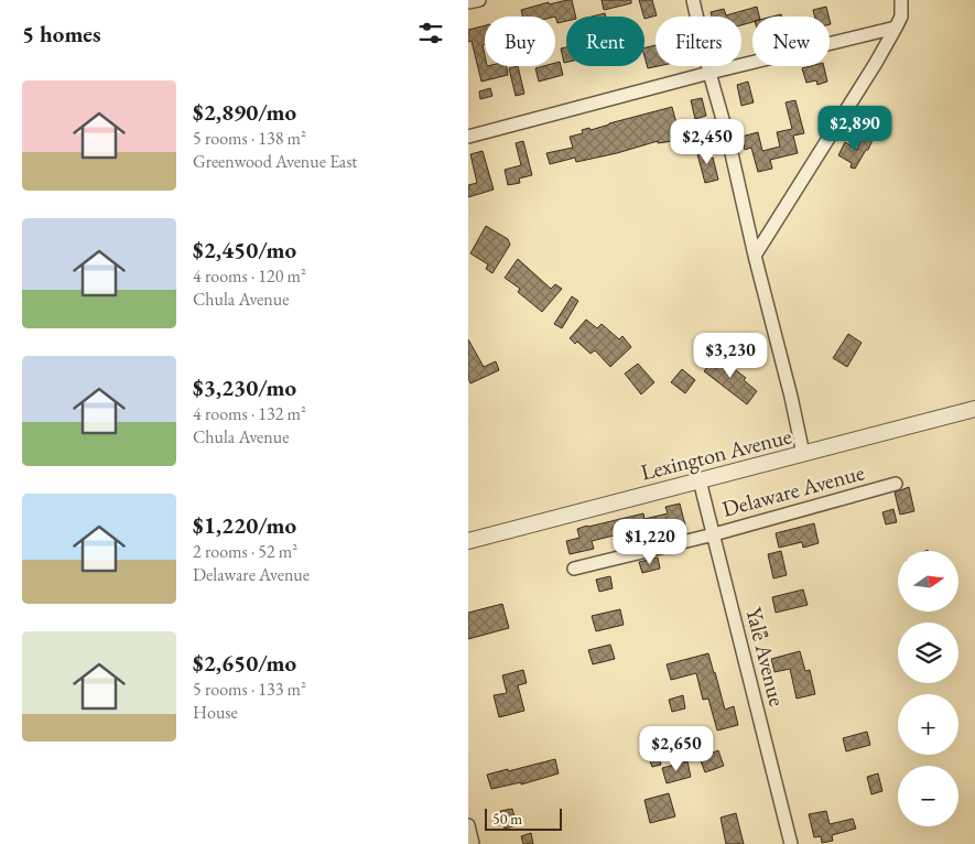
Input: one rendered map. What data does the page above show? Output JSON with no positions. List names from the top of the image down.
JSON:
{
  "streets": {
    "street": ["Lexington Avenue", "Delaware Avenue", "Yale Avenue"]
  },
  "crossings": [
    ["Lexington Avenue", "Yale Avenue"],
    ["Delaware Avenue", "Yale Avenue"]
  ],
  "scale_bar": "50 m",
  "north": "right",
  "page": {
    "heading": "5 homes",
    "chip": [
      "Buy",
      "Rent",
      "Filters",
      "New"
    ],
    "list": [
      {
        "name": "$2,890/mo",
        "note": "5 rooms · 138 m² · Greenwood Avenue East"
      },
      {
        "name": "$2,450/mo",
        "note": "4 rooms · 120 m² · Chula Avenue"
      },
      {
        "name": "$3,230/mo",
        "note": "4 rooms · 132 m² · Chula Avenue"
      },
      {
        "name": "$1,220/mo",
        "note": "2 rooms · 52 m² · Delaware Avenue"
      },
      {
        "name": "$2,650/mo",
        "note": "5 rooms · 133 m² · House"
      }
    ],
    "price": [
      "$2,890",
      "$2,450",
      "$3,230",
      "$1,220",
      "$2,650"
    ],
    "map_buttons": ["+", "−"],
    "scale": "50 m"
  }
}
